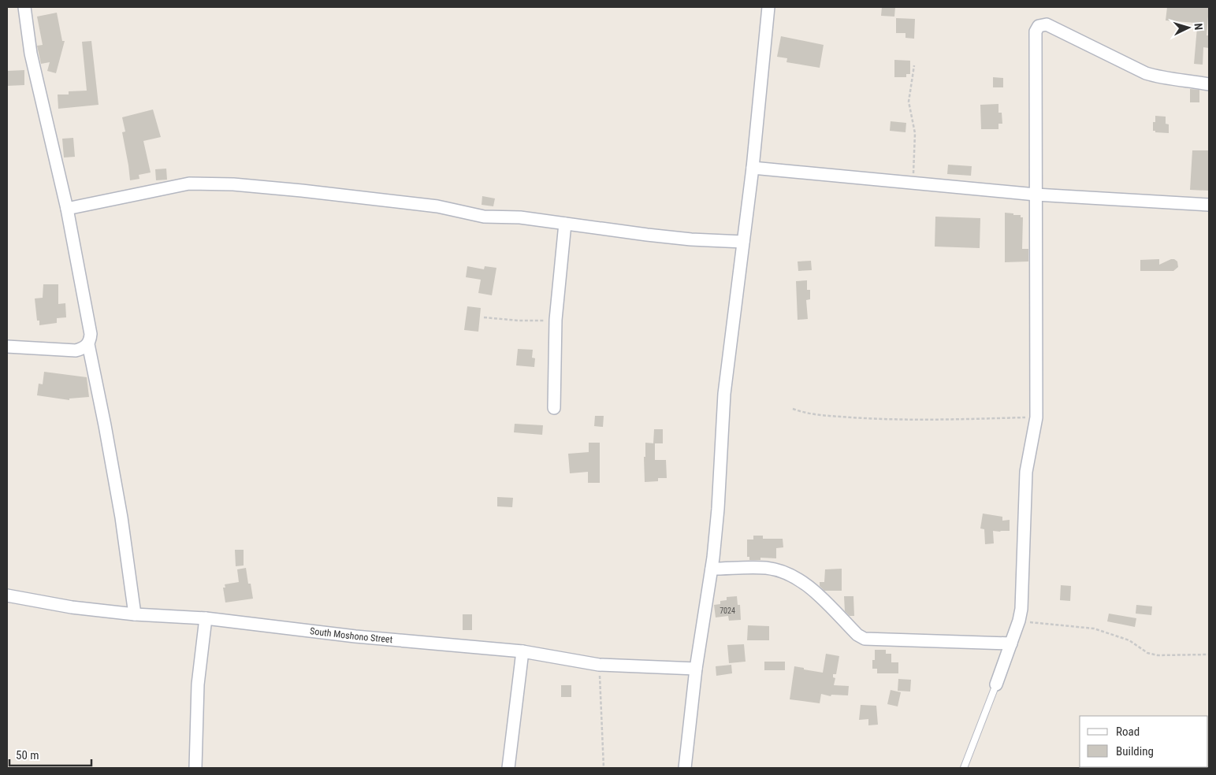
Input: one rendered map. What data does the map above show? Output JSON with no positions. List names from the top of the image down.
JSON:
{
  "streets": {
    "street": ["South Moshono Street"]
  },
  "house_numbers": ["7024"],
  "legend": ["Road", "Building"],
  "scale_bar": "50 m",
  "north": "right"
}
